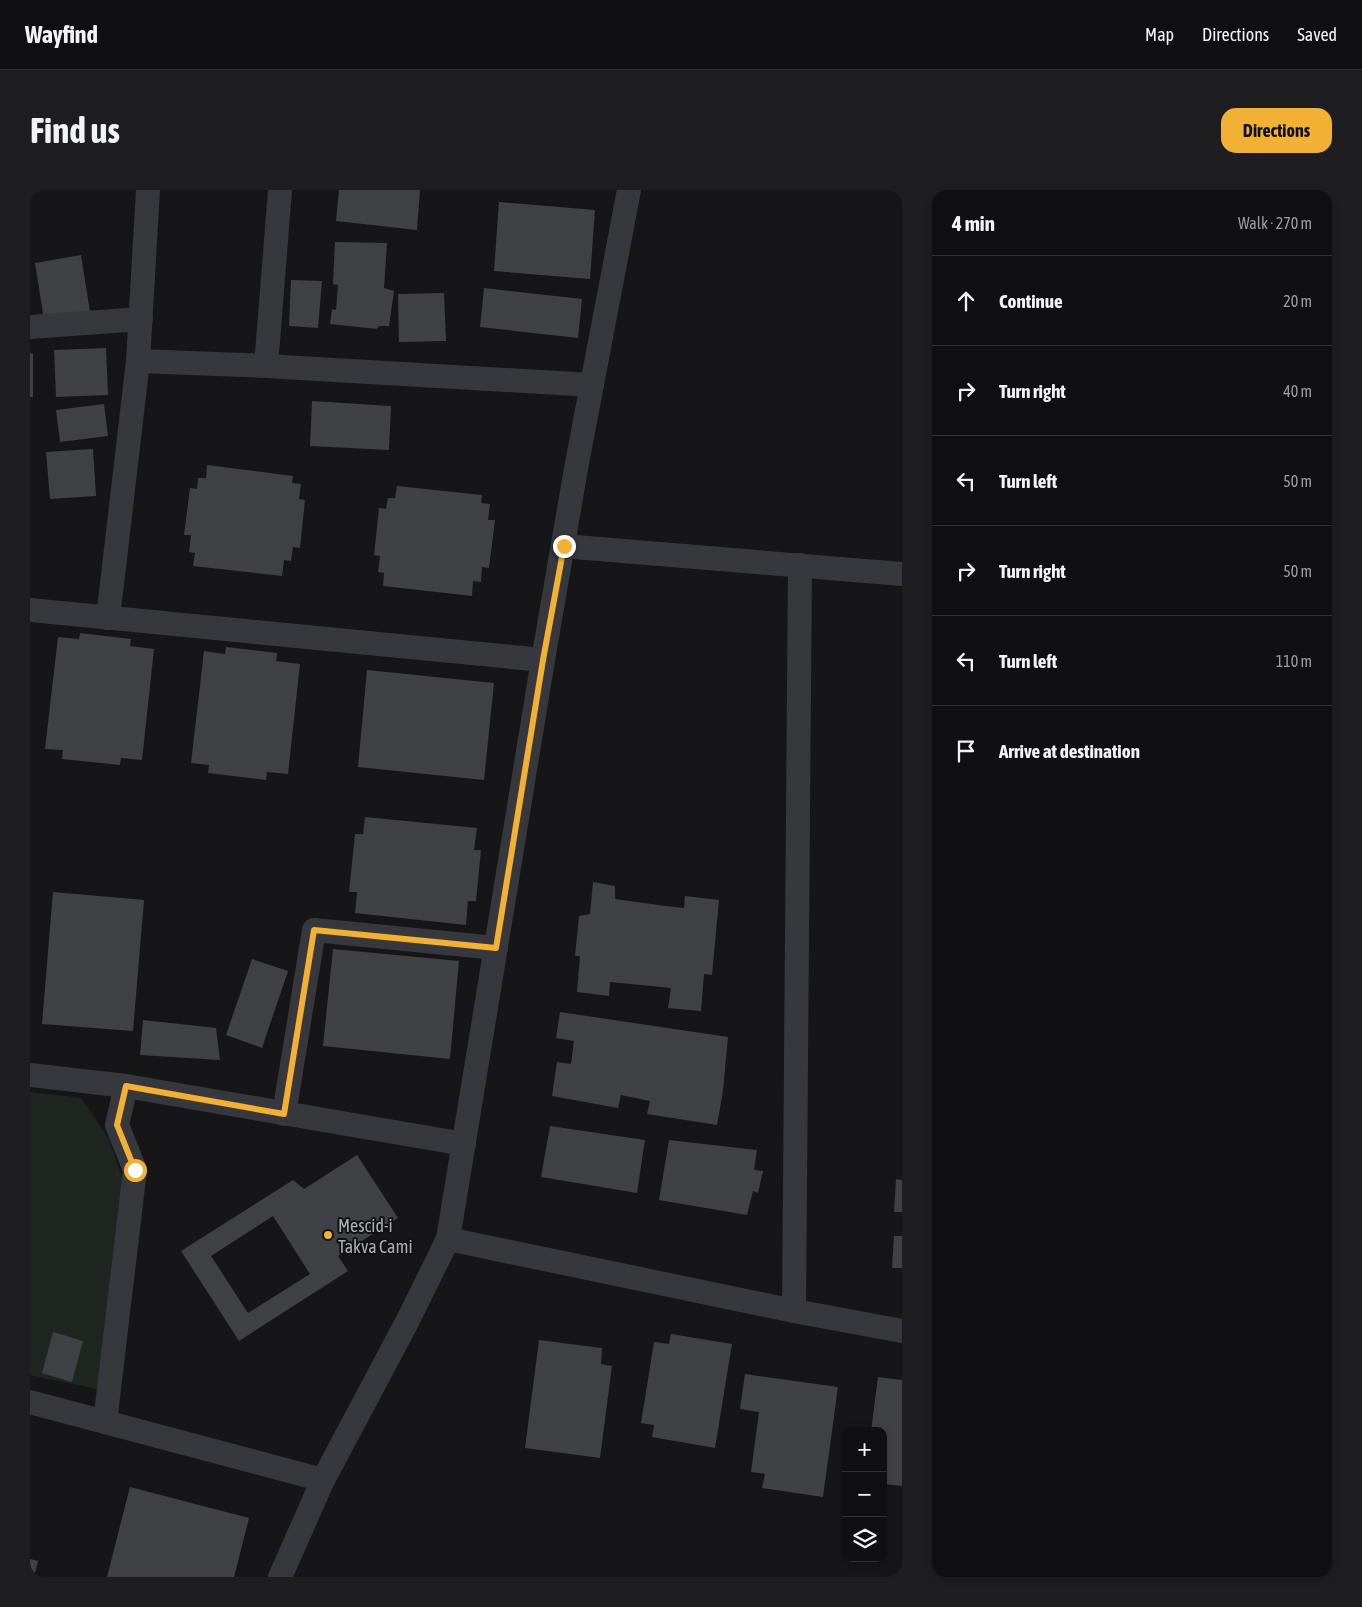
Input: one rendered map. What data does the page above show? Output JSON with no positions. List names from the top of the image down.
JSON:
{
  "places": ["Mescid-i Takva Cami"],
  "page": {
    "header": "Wayfind",
    "nav": ["Map", "Directions", "Saved"],
    "buttons": "Directions",
    "title": "Find us",
    "heading": ["4 min", "Walk · 270 m"],
    "list": [
      ["Continue", "20 m"],
      ["Turn right", "40 m"],
      ["Turn left", "50 m"],
      ["Turn right", "50 m"],
      ["Turn left", "110 m"],
      "Arrive at destination"
    ],
    "map_buttons": ["+", "−"]
  }
}
